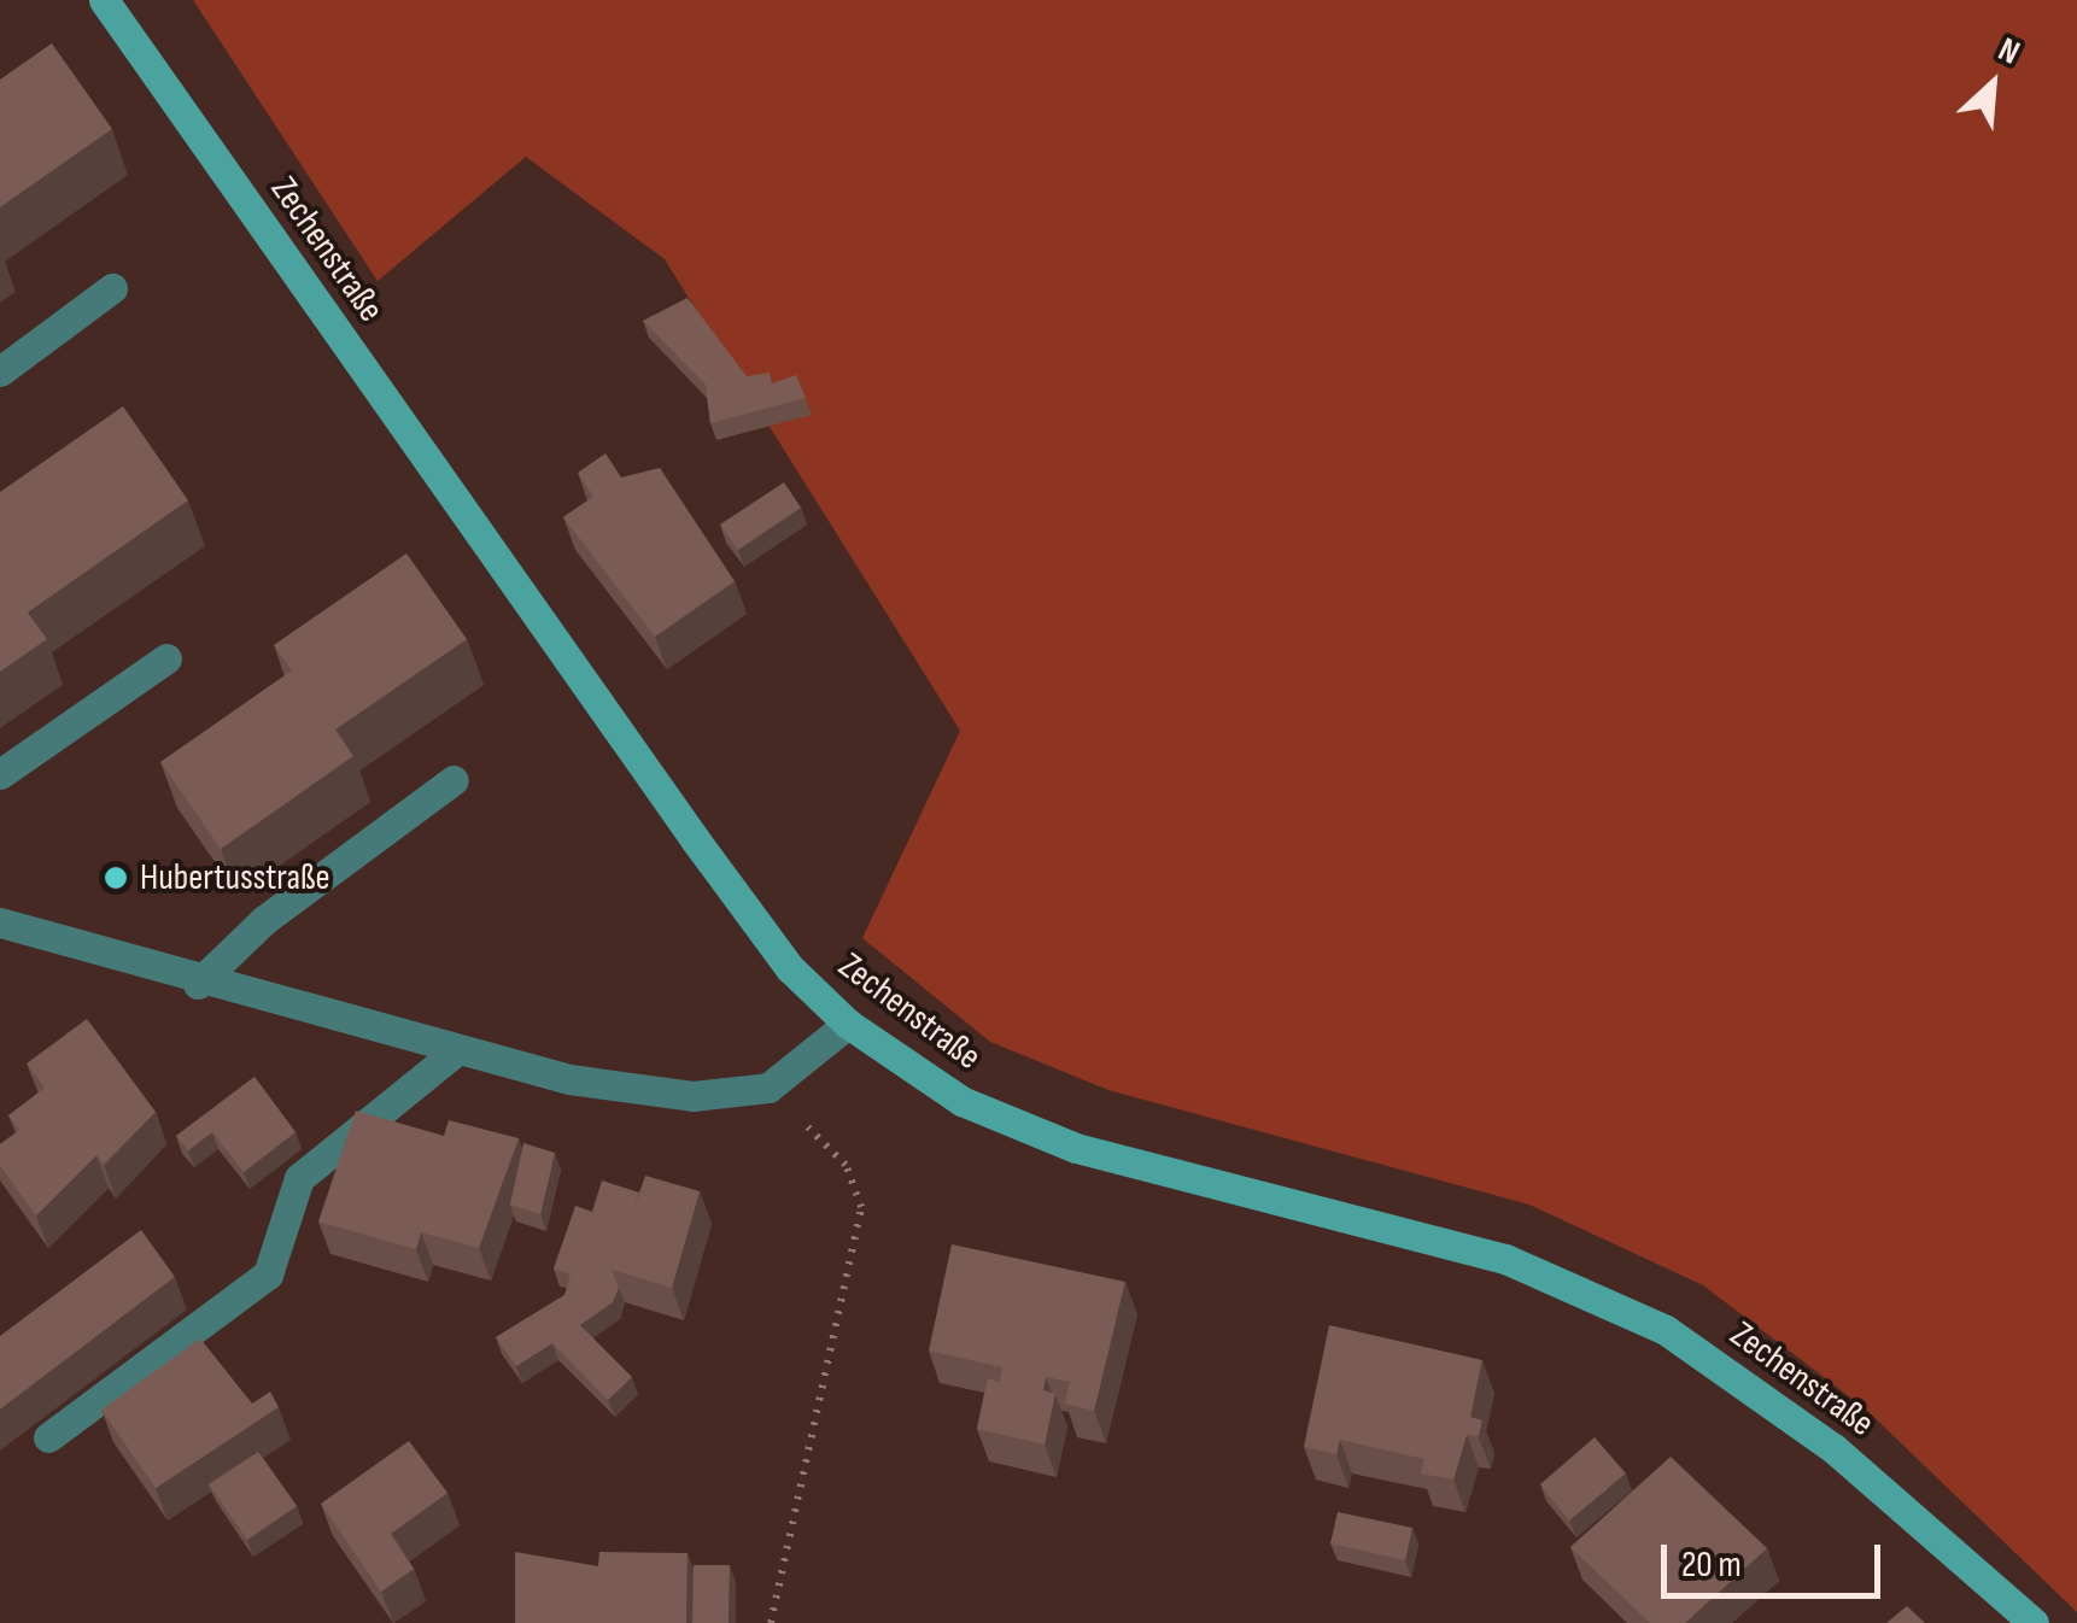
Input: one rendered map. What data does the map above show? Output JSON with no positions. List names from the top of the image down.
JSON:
{
  "streets": {
    "main road": ["Zechenstraße"]
  },
  "places": ["Hubertusstraße"],
  "scale_bar": "20 m",
  "north": "top right"
}
